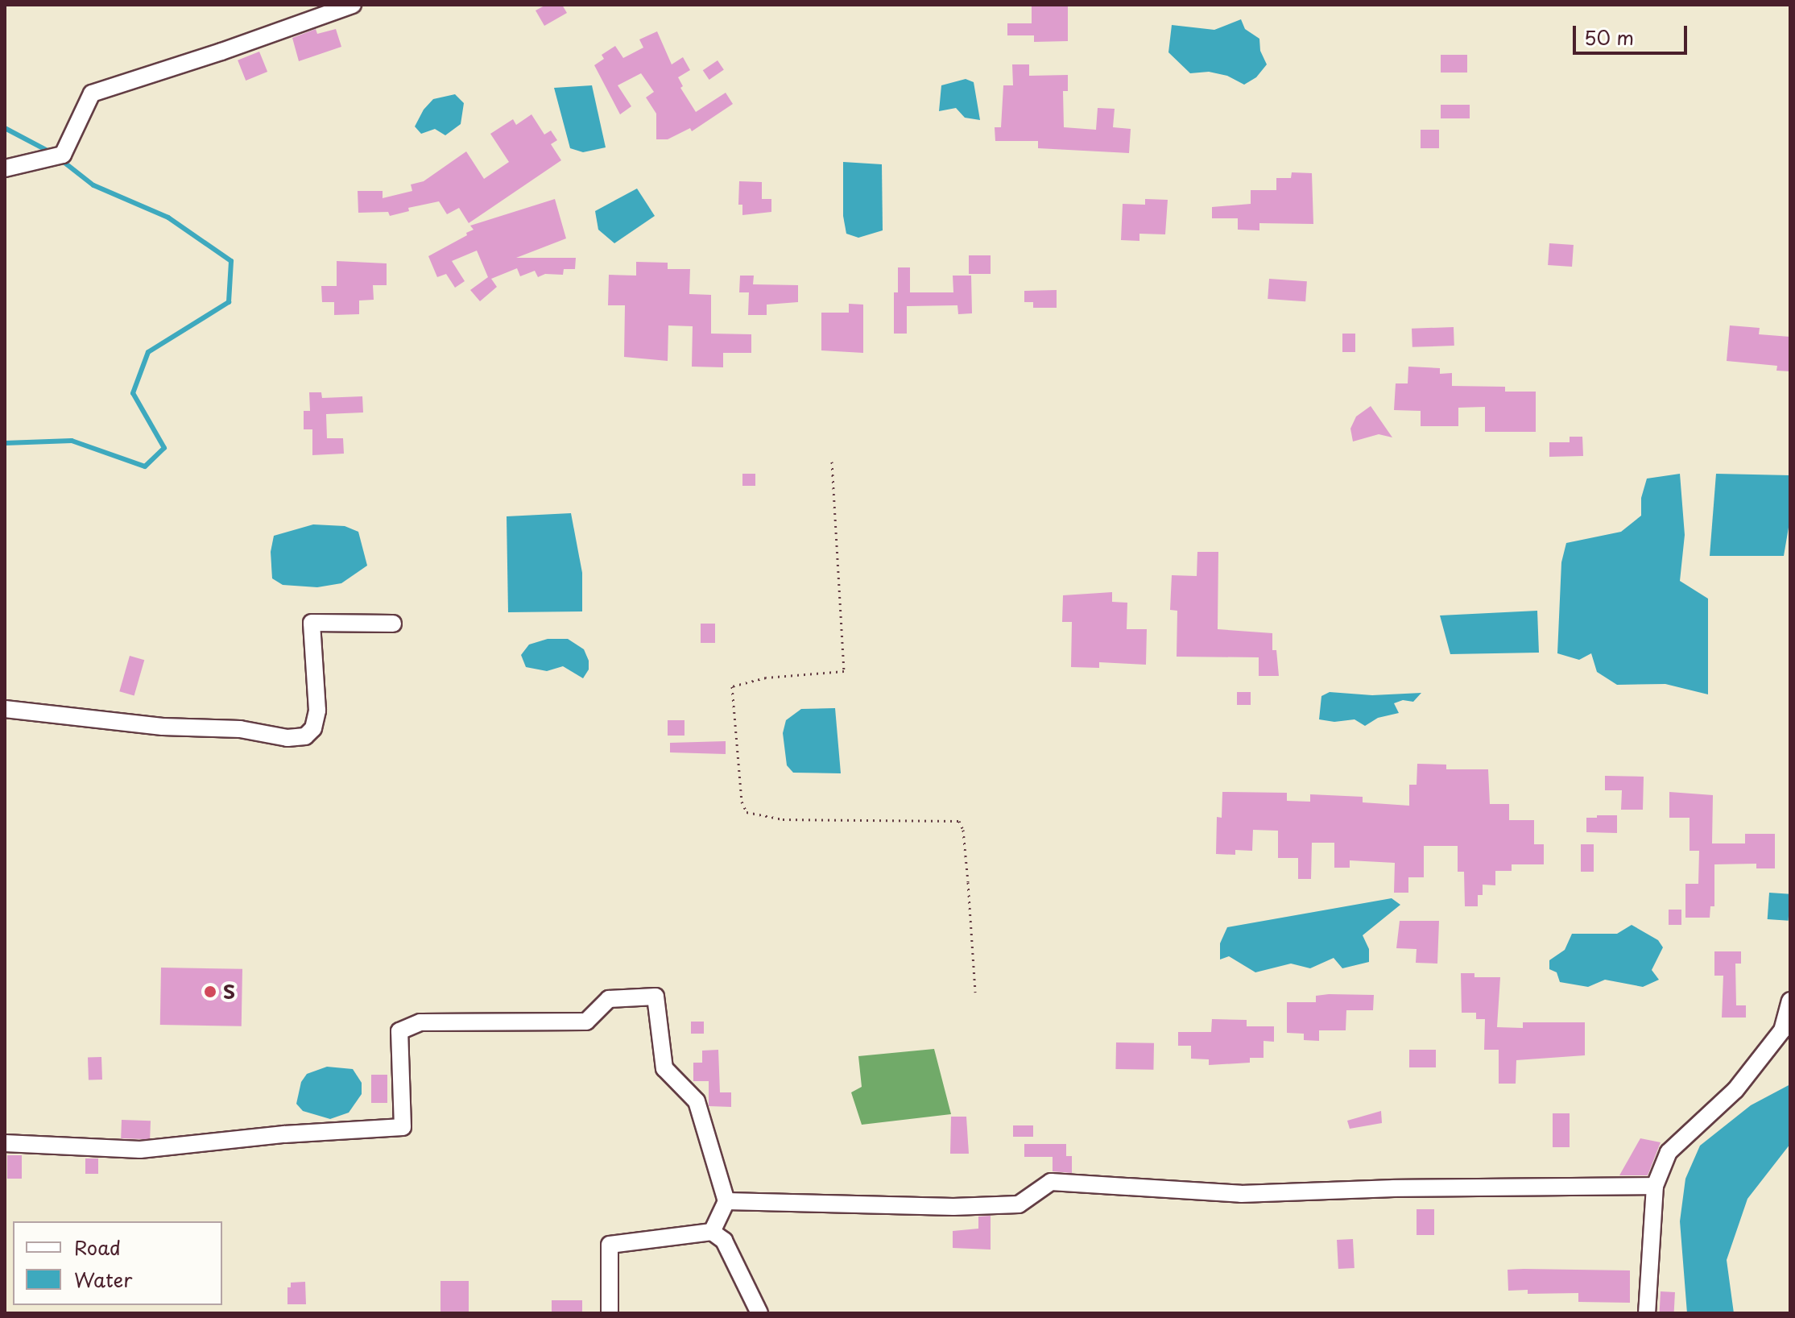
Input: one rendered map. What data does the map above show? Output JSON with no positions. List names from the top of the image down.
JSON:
{
  "places": ["S"],
  "legend": ["Road", "Water"],
  "scale_bar": "50 m"
}
